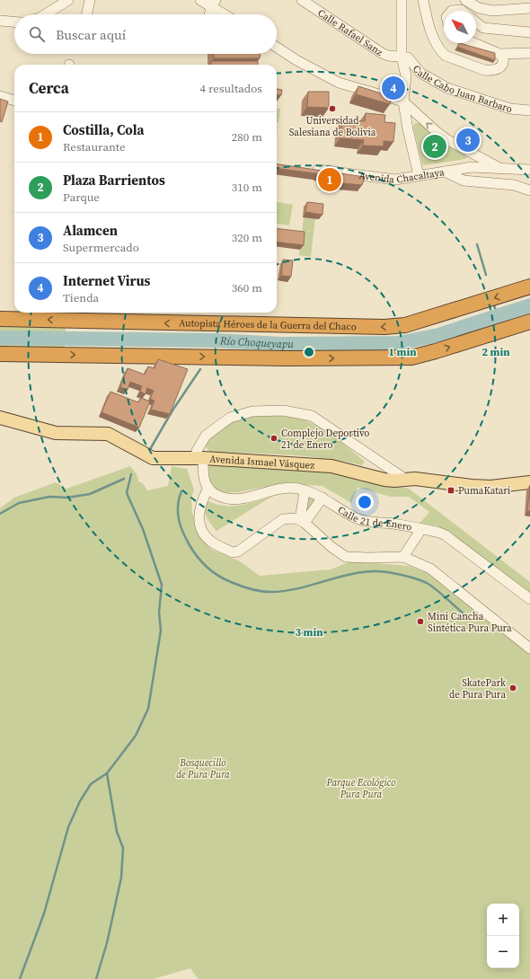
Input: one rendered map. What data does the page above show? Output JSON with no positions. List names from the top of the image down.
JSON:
{
  "streets": {
    "highway": ["Autopista Héroes de la Guerra del Chaco"],
    "main road": ["Avenida Ismael Vásquez"],
    "street": [
      "Calle Rafael Sanz",
      "Calle Cabo Juan Barbaro",
      "Avenida Chacaltaya",
      "Calle 21 de Enero"
    ]
  },
  "crossings": [
    ["Calle Rafael Sanz", "Calle Cabo Juan Barbaro"]
  ],
  "water": ["Río Choqueyapu"],
  "parks": ["Bosquecillo de Pura Pura", "Parque Ecológico Pura Pura"],
  "places": {
    "other": [
      "Universidad Salesiana de Bolivia",
      "Complejo Deportivo 21 de Enero",
      "Mini Cancha Sintética Pura Pura",
      "SkatePark de Pura Pura"
    ],
    "transit": ["PumaKatari"]
  },
  "north": "top left",
  "page": {
    "search": "Buscar aquí",
    "heading": ["Cerca", "4 resultados"],
    "pins": [
      "4",
      "3",
      "2",
      "1"
    ],
    "list": [
      {
        "mark": "1",
        "name": "Costilla, Cola",
        "note": "Restaurante",
        "value": "280 m"
      },
      {
        "mark": "2",
        "name": "Plaza Barrientos",
        "note": "Parque",
        "value": "310 m"
      },
      {
        "mark": "3",
        "name": "Alamcen",
        "note": "Supermercado",
        "value": "320 m"
      },
      {
        "mark": "4",
        "name": "Internet Virus",
        "note": "Tienda",
        "value": "360 m"
      }
    ],
    "map_buttons": ["+", "−"]
  },
  "rings": ["1 min", "2 min", "3 min"]
}
